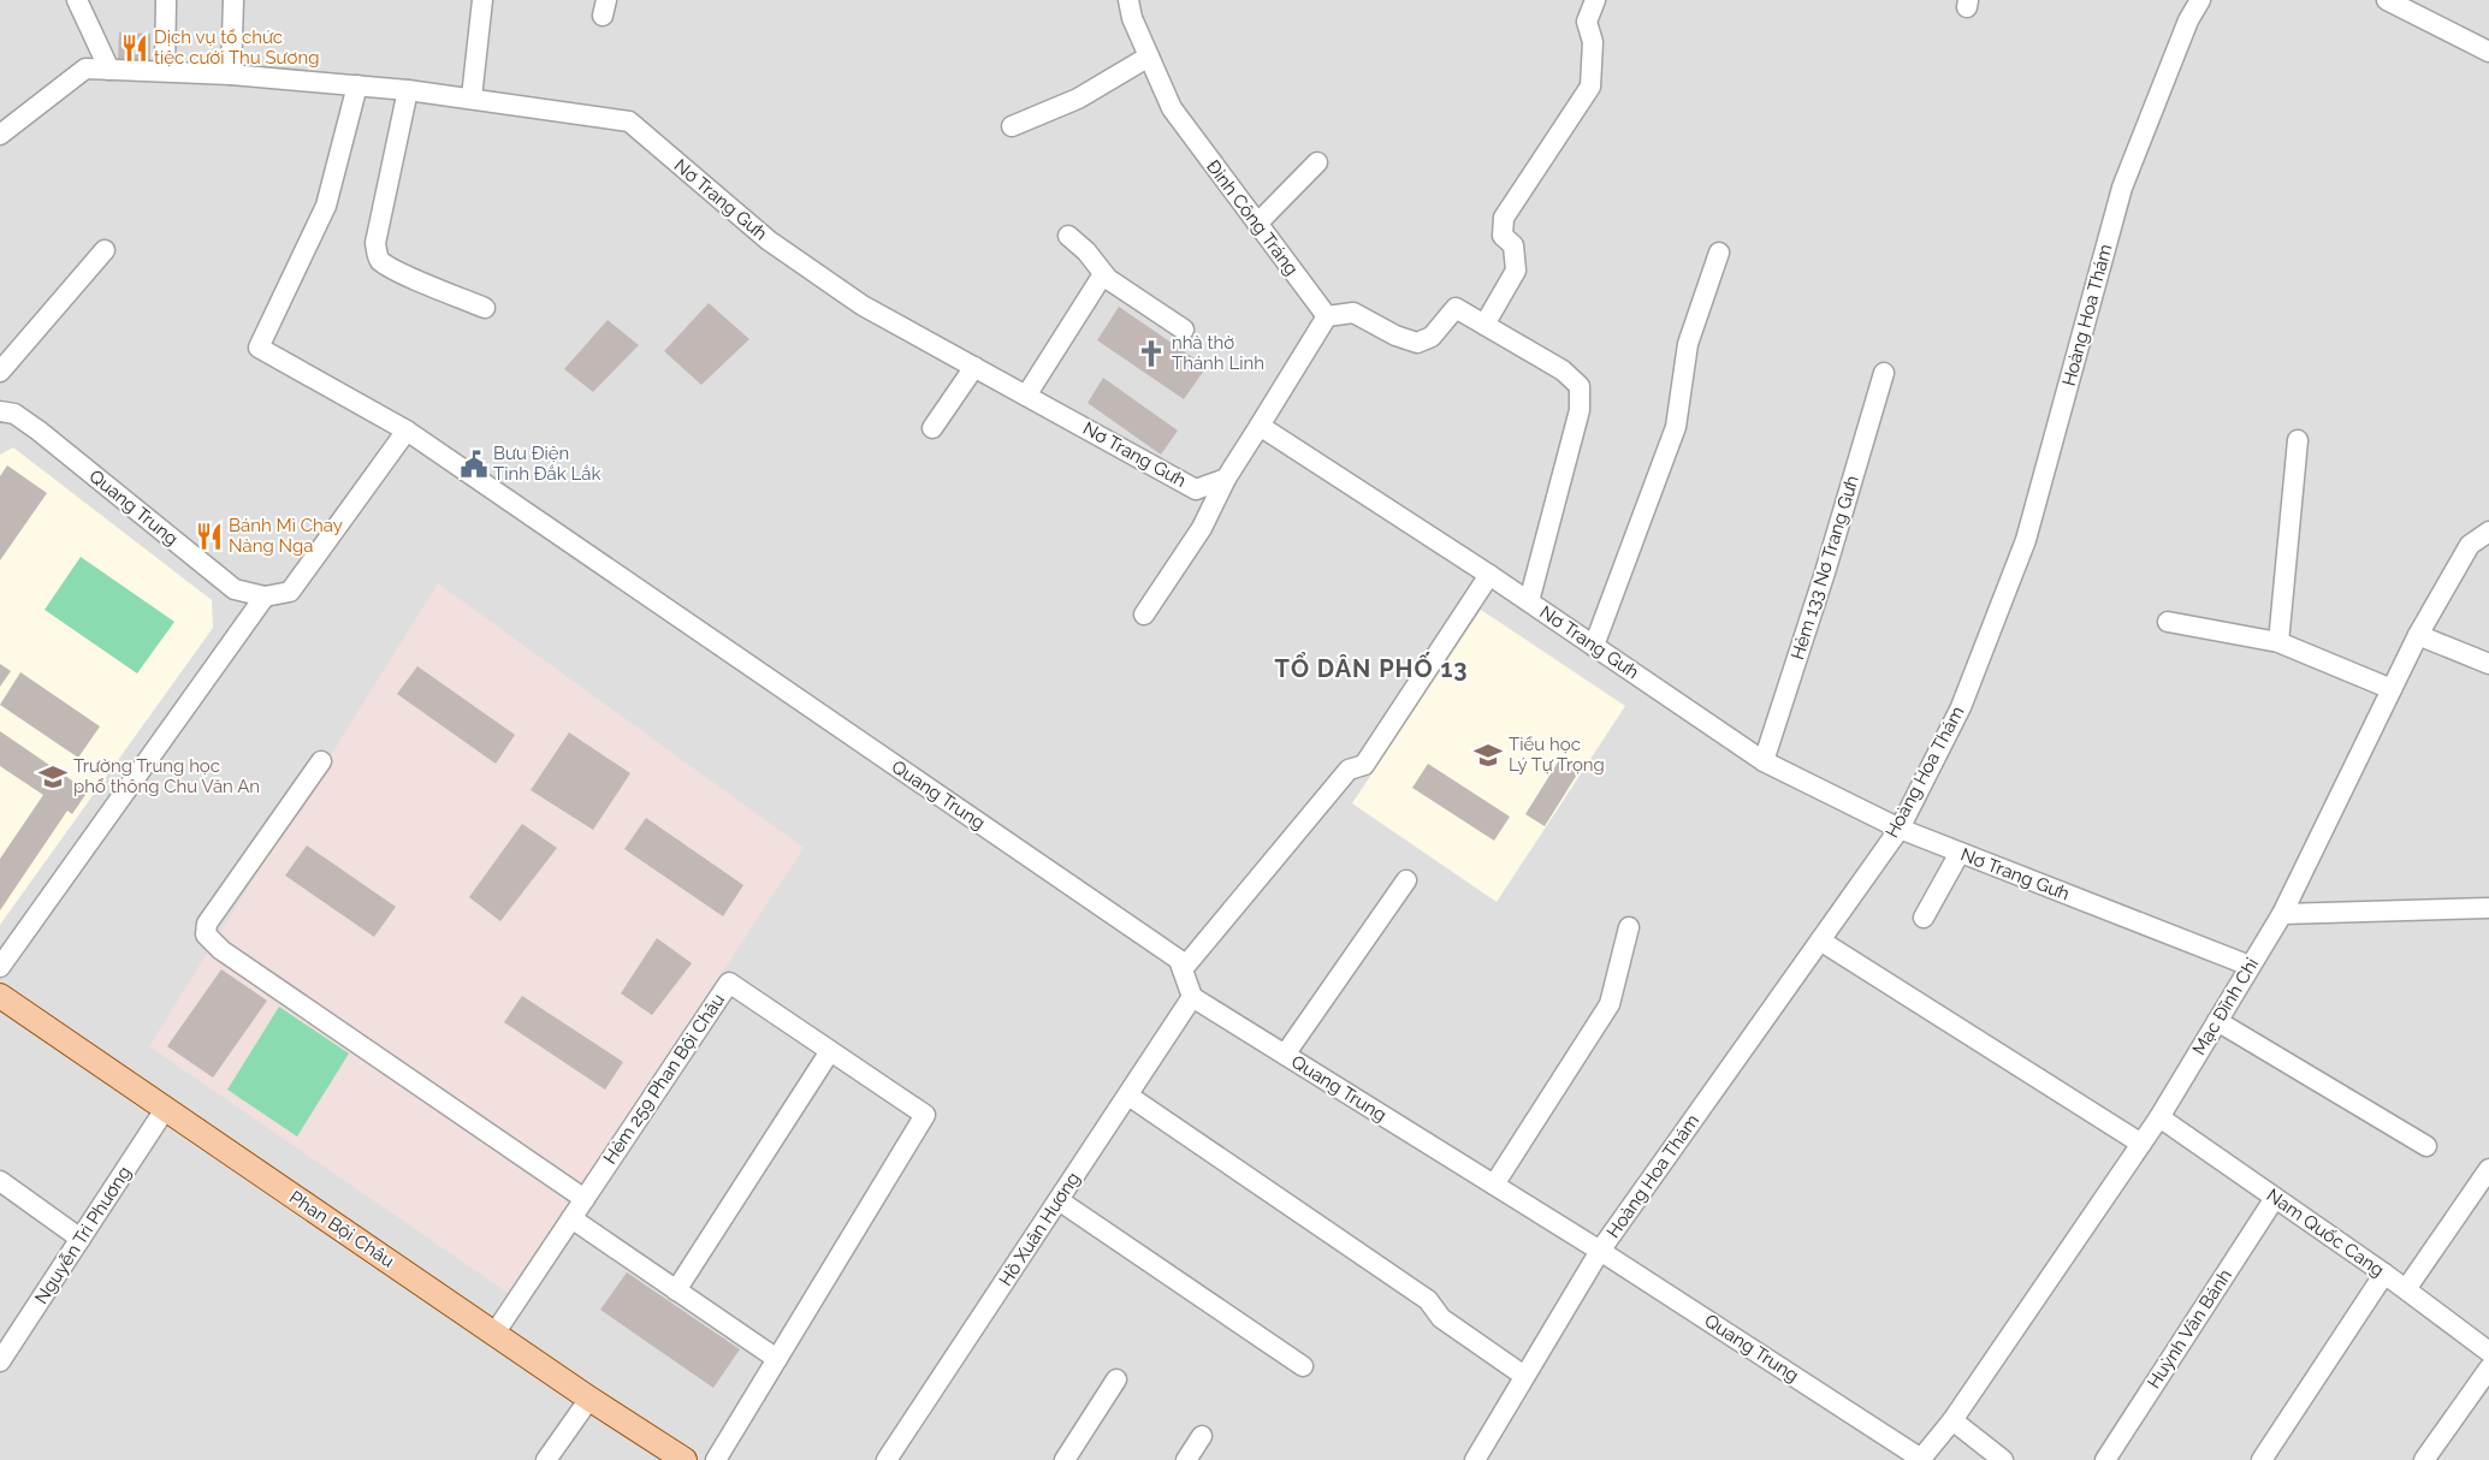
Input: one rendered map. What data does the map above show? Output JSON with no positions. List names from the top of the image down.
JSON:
{
  "streets": {
    "main road": ["Phan Bội Châu"],
    "street": [
      "Nơ Trang Gưh",
      "Đinh Công Tráng",
      "Hoàng Hoa Thám",
      "Quang Trung",
      "Hẻm 133 Nơ Trang Gưh",
      "Mạc Đĩnh Chi",
      "Hẻm 259 Phan Bội Châu",
      "Hồ Xuân Hương",
      "Nam Quốc Cang",
      "Nguyễn Tri Phương",
      "Huỳnh Văn Bánh"
    ]
  },
  "crossings": [
    ["Nơ Trang Gưh", "Hoàng Hoa Thám"],
    ["Nơ Trang Gưh", "Quang Trung"],
    ["Nơ Trang Gưh", "Hẻm 133 Nơ Trang Gưh"],
    ["Nơ Trang Gưh", "Mạc Đĩnh Chi"],
    ["Hoàng Hoa Thám", "Quang Trung"],
    ["Quang Trung", "Mạc Đĩnh Chi"],
    ["Quang Trung", "Hồ Xuân Hương"],
    ["Mạc Đĩnh Chi", "Nam Quốc Cang"],
    ["Hẻm 259 Phan Bội Châu", "Phan Bội Châu"],
    ["Phan Bội Châu", "Nguyễn Tri Phương"],
    ["Nam Quốc Cang", "Huỳnh Văn Bánh"]
  ],
  "districts": ["TỔ DÂN PHỐ 13"],
  "places": {
    "restaurant": ["Dịch vụ tổ chức tiệc cưới Thu Sương", "Bánh Mì Chay Nàng Nga"],
    "church": ["nhà thờ Thánh Linh"],
    "public building": ["Bưu Điện Tỉnh Đắk Lắk"],
    "school or university": ["Tiểu học Lý Tự Trọng", "Trường Trung học phổ thông Chu Văn An"]
  }
}
